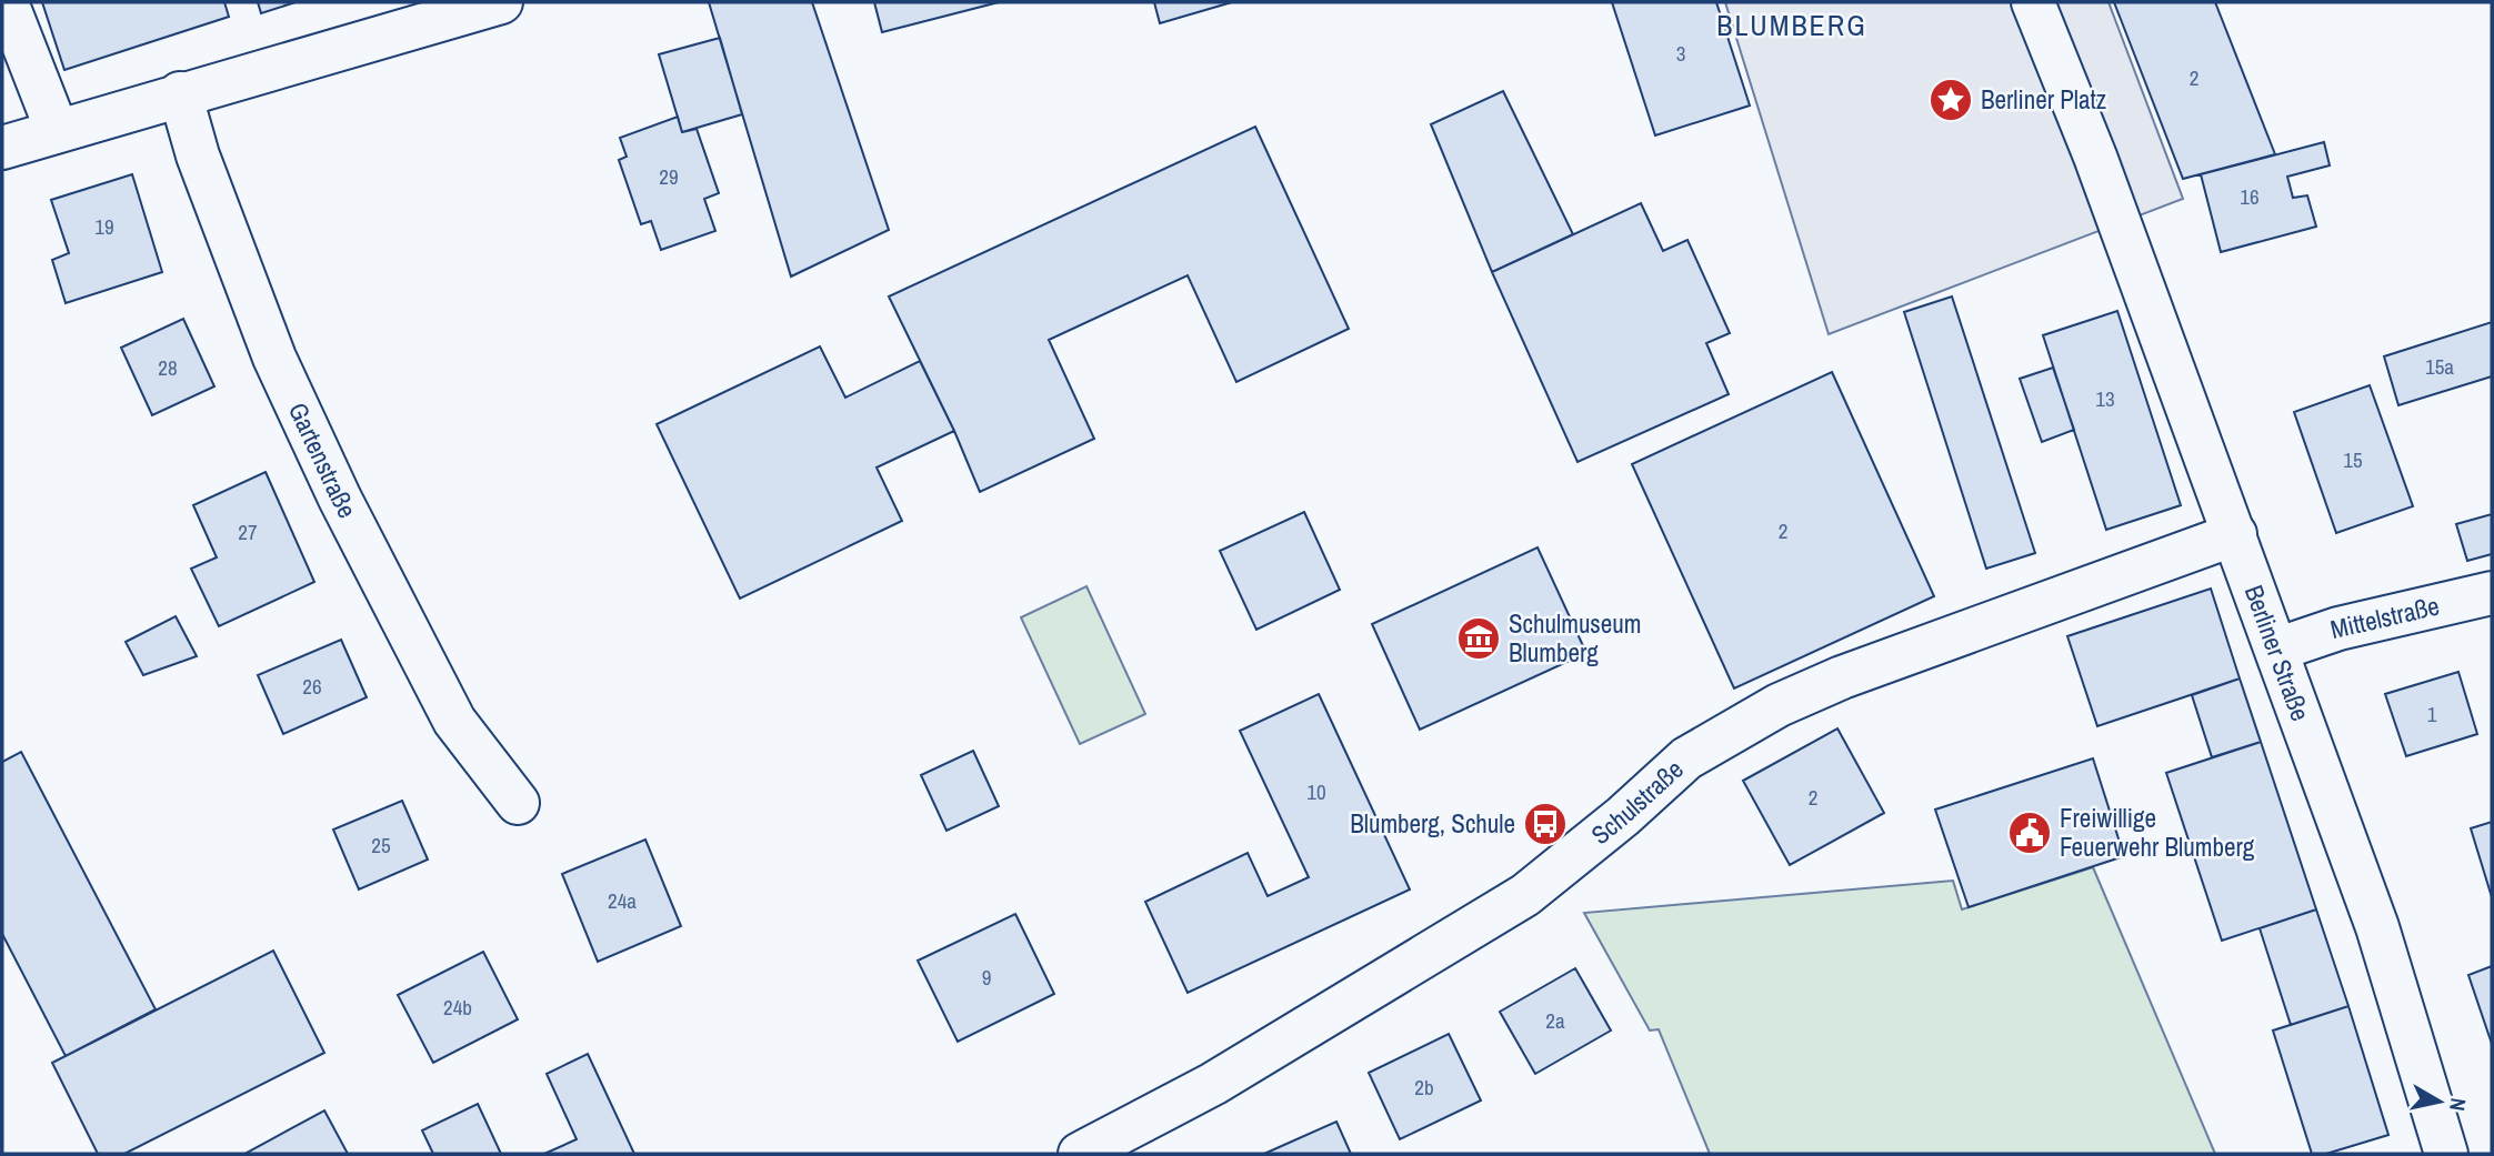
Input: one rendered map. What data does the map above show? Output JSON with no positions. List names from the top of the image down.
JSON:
{
  "streets": {
    "street": [
      "Gartenstraße",
      "Mittelstraße",
      "Berliner Straße",
      "Schulstraße"
    ]
  },
  "crossings": [
    ["Mittelstraße", "Berliner Straße"],
    ["Berliner Straße", "Schulstraße"]
  ],
  "districts": ["BLUMBERG"],
  "places": {
    "place": ["Berliner Platz"],
    "museum": ["Schulmuseum Blumberg"],
    "bus stop": ["Blumberg, Schule"],
    "public building": ["Freiwillige Feuerwehr Blumberg"]
  },
  "house_numbers": [
    "3",
    "2",
    "29",
    "16",
    "19",
    "15a",
    "28",
    "13",
    "15",
    "2",
    "27",
    "26",
    "1",
    "10",
    "2",
    "25",
    "24a",
    "9",
    "24b",
    "2a",
    "2b"
  ],
  "north": "right"
}
